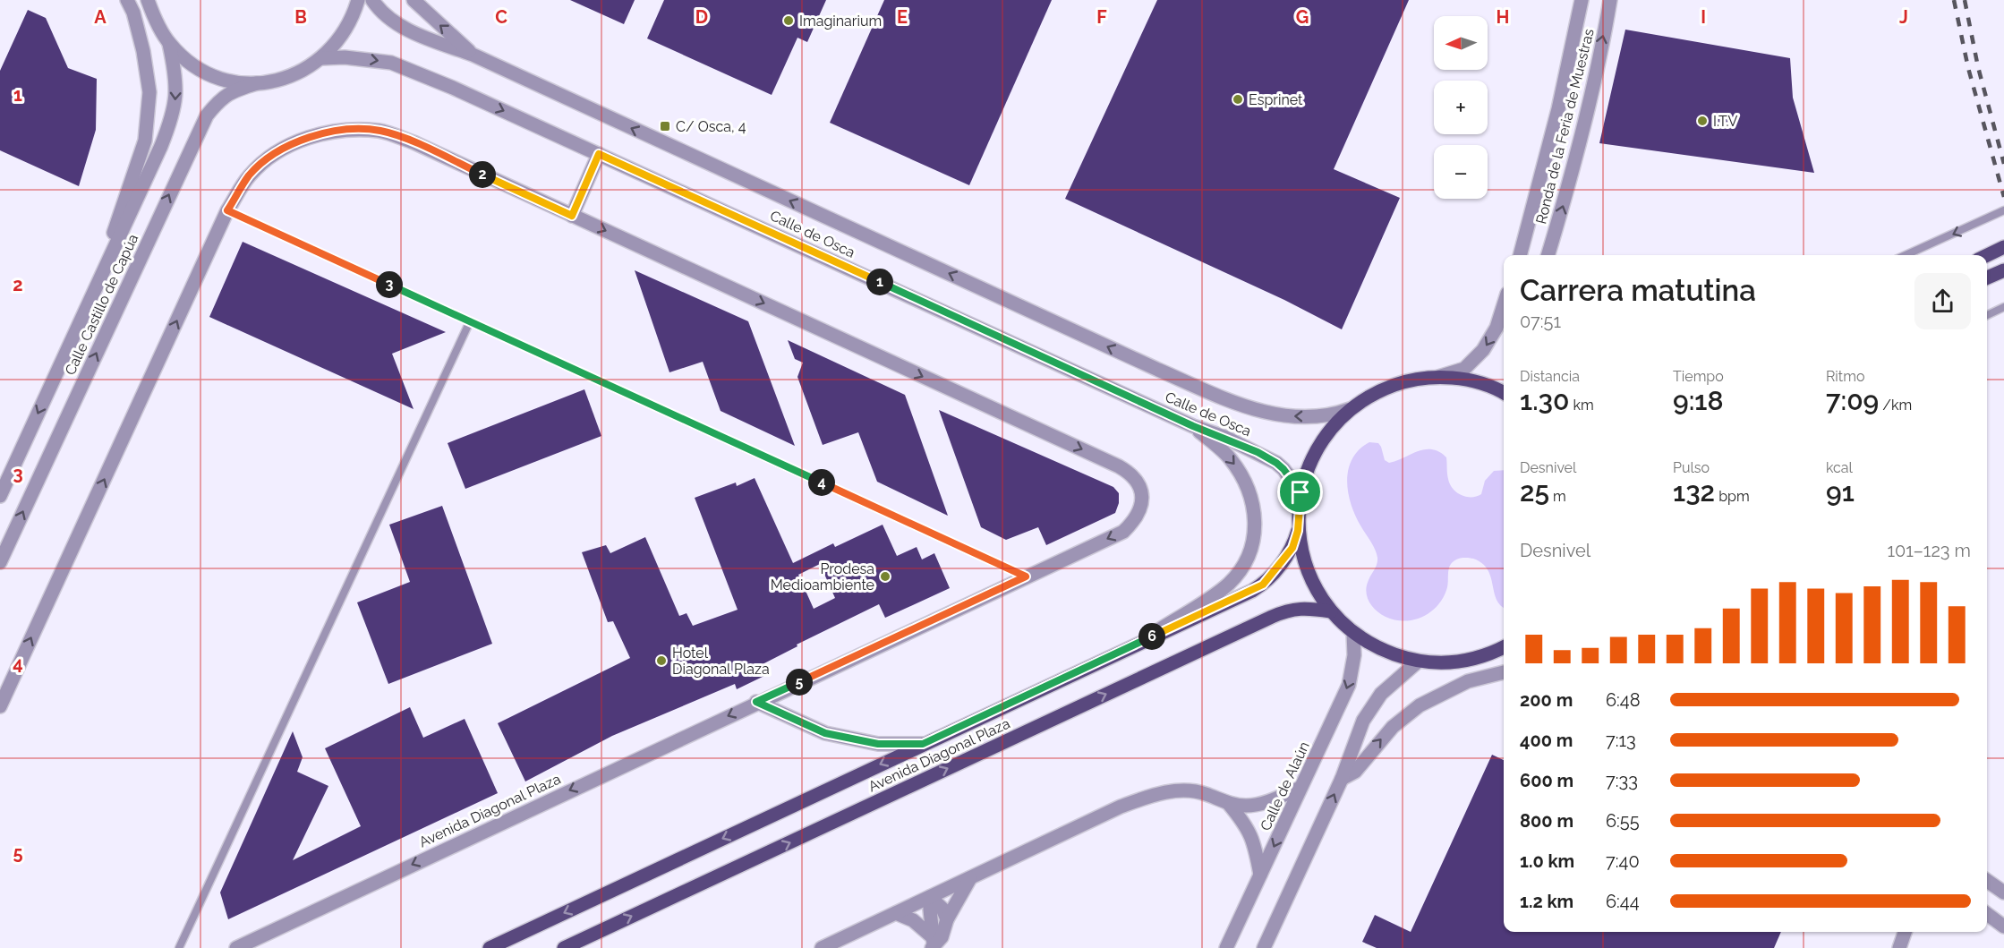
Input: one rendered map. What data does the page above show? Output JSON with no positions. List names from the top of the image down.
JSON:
{
  "streets": {
    "main road": ["Avenida Diagonal Plaza"],
    "street": [
      "Ronda de la Feria de Muestras",
      "Calle de Osca",
      "Calle Castillo de Capúa",
      "Calle de Alaún"
    ]
  },
  "places": {
    "other": [
      "Imaginarium",
      "Esprinet",
      "I.T.V",
      "Prodesa Medioambiente",
      "Hotel Diagonal Plaza"
    ],
    "transit": ["C/ Osca, 4"]
  },
  "north": "left",
  "page": {
    "map_buttons": ["+", "−"],
    "pins": [
      "2",
      "1",
      "3",
      "4",
      "6",
      "5"
    ],
    "heading": ["Carrera matutina", "07:51"],
    "stats": [
      ["Distancia", "1.30 km"],
      ["Tiempo", "9:18"],
      ["Ritmo", "7:09 /km"],
      ["Desnivel", "25 m"],
      ["Pulso", "132 bpm"],
      ["kcal", "91"]
    ],
    "chart": ["Desnivel", "101–123 m"],
    "list": [
      {
        "name": "200 m",
        "note": "6:48"
      },
      {
        "name": "400 m",
        "note": "7:13"
      },
      {
        "name": "600 m",
        "note": "7:33"
      },
      {
        "name": "800 m",
        "note": "6:55"
      },
      {
        "name": "1.0 km",
        "note": "7:40"
      },
      {
        "name": "1.2 km",
        "note": "6:44"
      }
    ]
  },
  "grid": {
    "columns": [
      "A",
      "B",
      "C",
      "D",
      "E",
      "F",
      "G",
      "H",
      "I",
      "J"
    ],
    "rows": [
      "1",
      "2",
      "3",
      "4",
      "5"
    ]
  }
}
